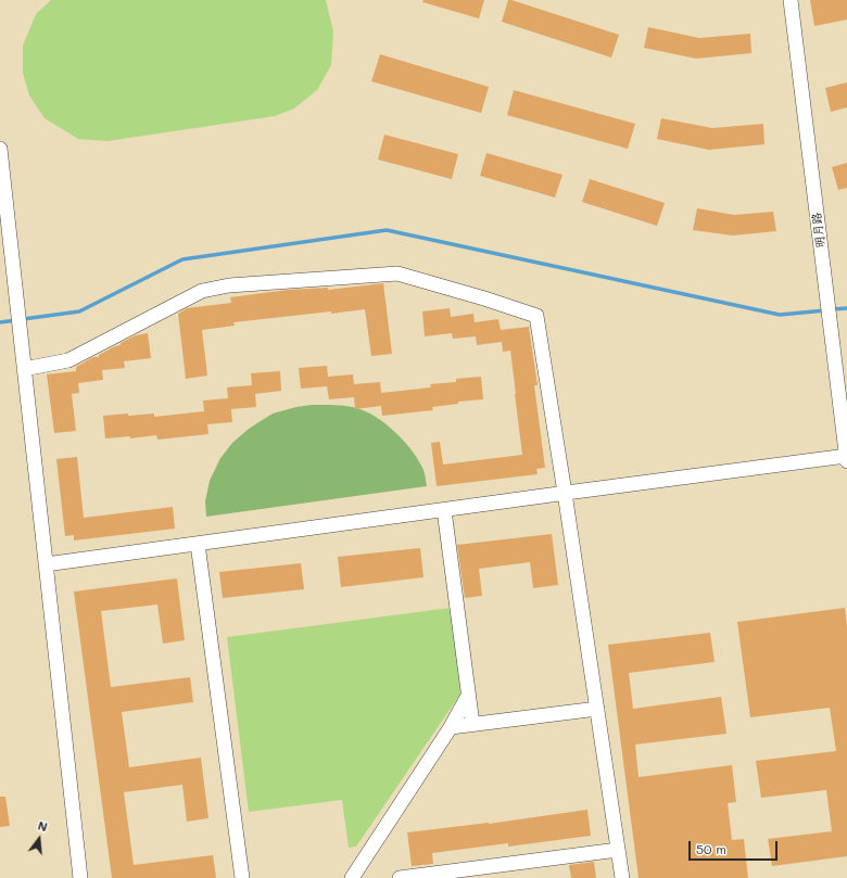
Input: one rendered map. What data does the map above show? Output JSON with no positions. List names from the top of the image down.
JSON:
{
  "streets": {
    "street": ["明月路"]
  },
  "scale_bar": "50 m",
  "north": "top"
}
